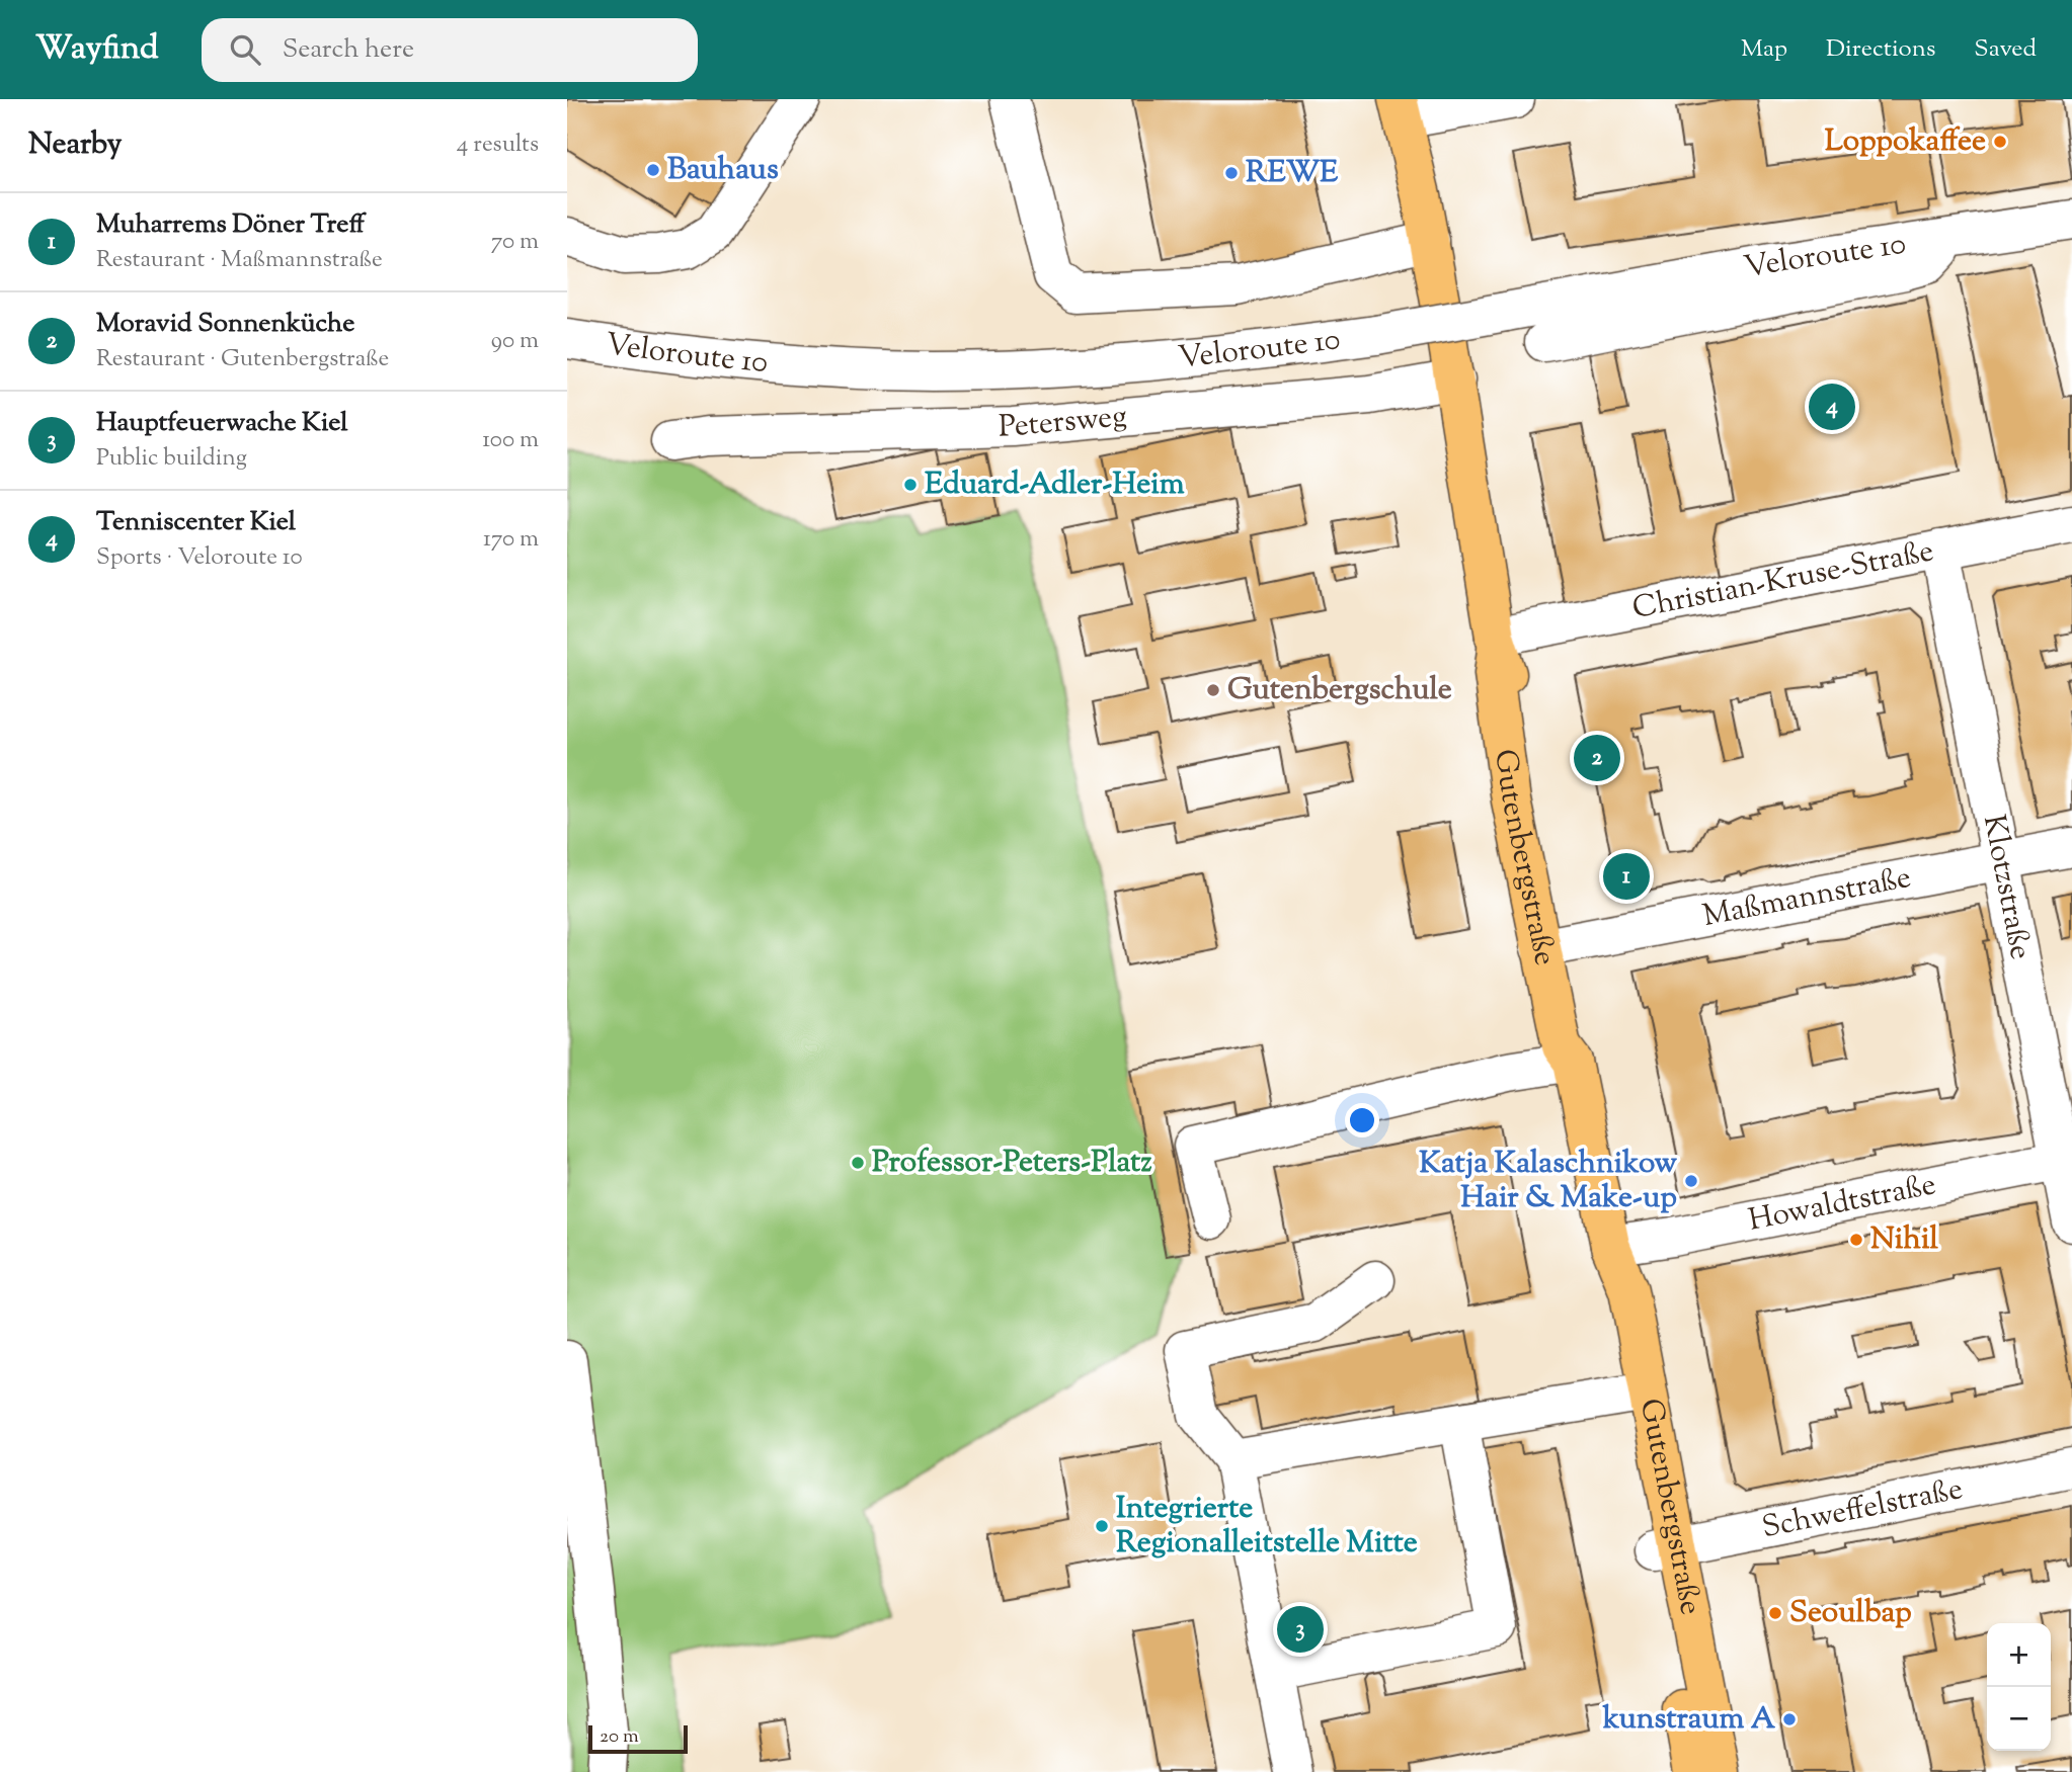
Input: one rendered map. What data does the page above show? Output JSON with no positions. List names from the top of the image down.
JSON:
{
  "streets": {
    "main road": ["Gutenbergstraße"],
    "street": [
      "Veloroute 10",
      "Petersweg",
      "Christian-Kruse-Straße",
      "Klotzstraße",
      "Maßmannstraße",
      "Howaldtstraße",
      "Schweffelstraße"
    ]
  },
  "crossings": [
    ["Petersweg", "Gutenbergstraße"],
    ["Christian-Kruse-Straße", "Gutenbergstraße"],
    ["Christian-Kruse-Straße", "Klotzstraße"],
    ["Gutenbergstraße", "Maßmannstraße"],
    ["Gutenbergstraße", "Howaldtstraße"],
    ["Gutenbergstraße", "Schweffelstraße"],
    ["Klotzstraße", "Maßmannstraße"],
    ["Klotzstraße", "Howaldtstraße"]
  ],
  "places": [
    "Loppokaffee",
    "Bauhaus",
    "REWE",
    "Eduard-Adler-Heim",
    "Gutenbergschule",
    "Professor-Peters-Platz",
    "Katja Kalaschnikow Hair & Make-up",
    "Nihil",
    "Integrierte Regionalleitstelle Mitte",
    "Seoulbap",
    "kunstraum A"
  ],
  "scale_bar": "20 m",
  "page": {
    "header": "Wayfind",
    "search": "Search here",
    "nav": ["Map", "Directions", "Saved"],
    "heading": ["Nearby", "4 results"],
    "list": [
      {
        "mark": "1",
        "name": "Muharrems Döner Treff",
        "note": "Restaurant · Maßmannstraße",
        "value": "70 m"
      },
      {
        "mark": "2",
        "name": "Moravid Sonnenküche",
        "note": "Restaurant · Gutenbergstraße",
        "value": "90 m"
      },
      {
        "mark": "3",
        "name": "Hauptfeuerwache Kiel",
        "note": "Public building",
        "value": "100 m"
      },
      {
        "mark": "4",
        "name": "Tenniscenter Kiel",
        "note": "Sports · Veloroute 10",
        "value": "170 m"
      }
    ],
    "pins": [
      "4",
      "2",
      "1",
      "3"
    ],
    "map_buttons": ["+", "−"],
    "scale": "20 m"
  }
}
